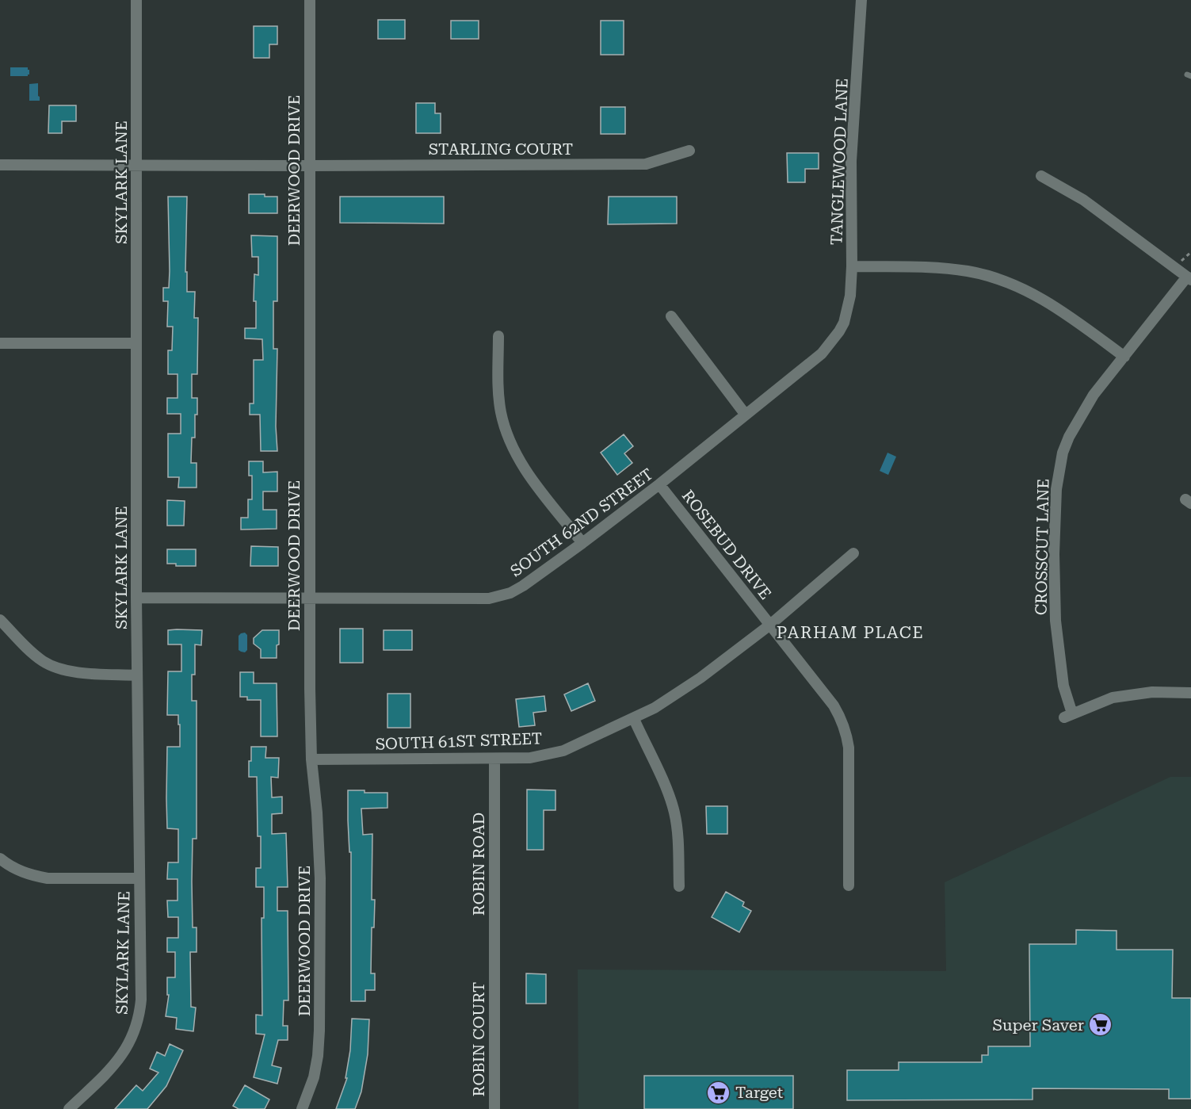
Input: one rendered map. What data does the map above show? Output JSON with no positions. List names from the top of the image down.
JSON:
{
  "streets": {
    "street": [
      "STARLING COURT",
      "TANGLEWOOD LANE",
      "DEERWOOD DRIVE",
      "SKYLARK LANE",
      "SOUTH 62ND STREET",
      "ROSEBUD DRIVE",
      "CROSSCUT LANE",
      "SOUTH 61ST STREET",
      "ROBIN ROAD",
      "ROBIN COURT"
    ]
  },
  "crossings": [
    ["STARLING COURT", "DEERWOOD DRIVE"],
    ["STARLING COURT", "SKYLARK LANE"],
    ["TANGLEWOOD LANE", "SOUTH 62ND STREET"],
    ["DEERWOOD DRIVE", "SOUTH 62ND STREET"],
    ["DEERWOOD DRIVE", "SOUTH 61ST STREET"],
    ["SKYLARK LANE", "SOUTH 62ND STREET"],
    ["SOUTH 62ND STREET", "ROSEBUD DRIVE"],
    ["ROSEBUD DRIVE", "SOUTH 61ST STREET"],
    ["SOUTH 61ST STREET", "ROBIN ROAD"],
    ["ROBIN ROAD", "ROBIN COURT"]
  ],
  "districts": ["PARHAM PLACE"],
  "places": {
    "supermarket": ["Super Saver", "Target"]
  }
}
